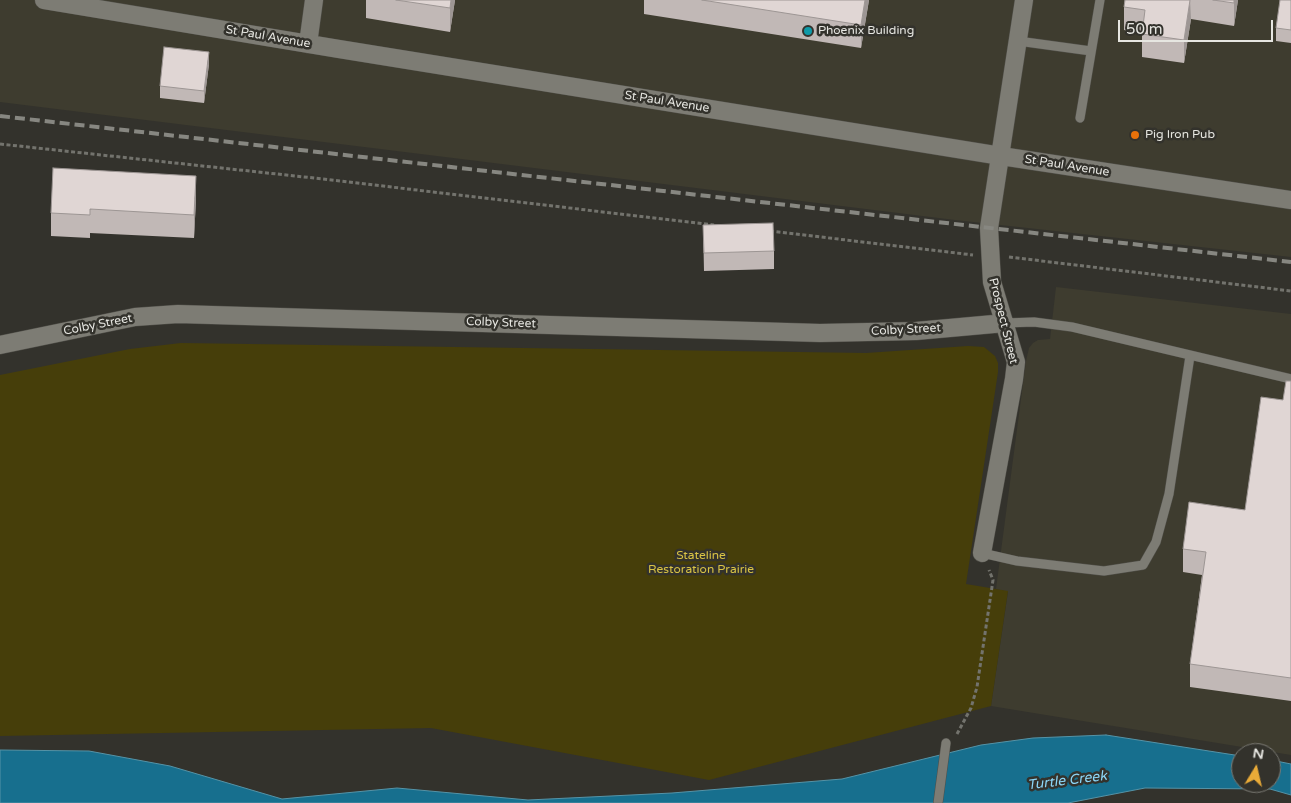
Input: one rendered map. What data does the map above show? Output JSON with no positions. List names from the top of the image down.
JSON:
{
  "streets": {
    "street": ["St Paul Avenue", "Prospect Street", "Colby Street"]
  },
  "crossings": [
    ["St Paul Avenue", "Prospect Street"],
    ["Prospect Street", "Colby Street"]
  ],
  "water": ["Turtle Creek"],
  "parks": ["Stateline Restoration Prairie"],
  "places": ["Phoenix Building", "Pig Iron Pub"],
  "scale_bar": "50 m",
  "north": "top"
}
